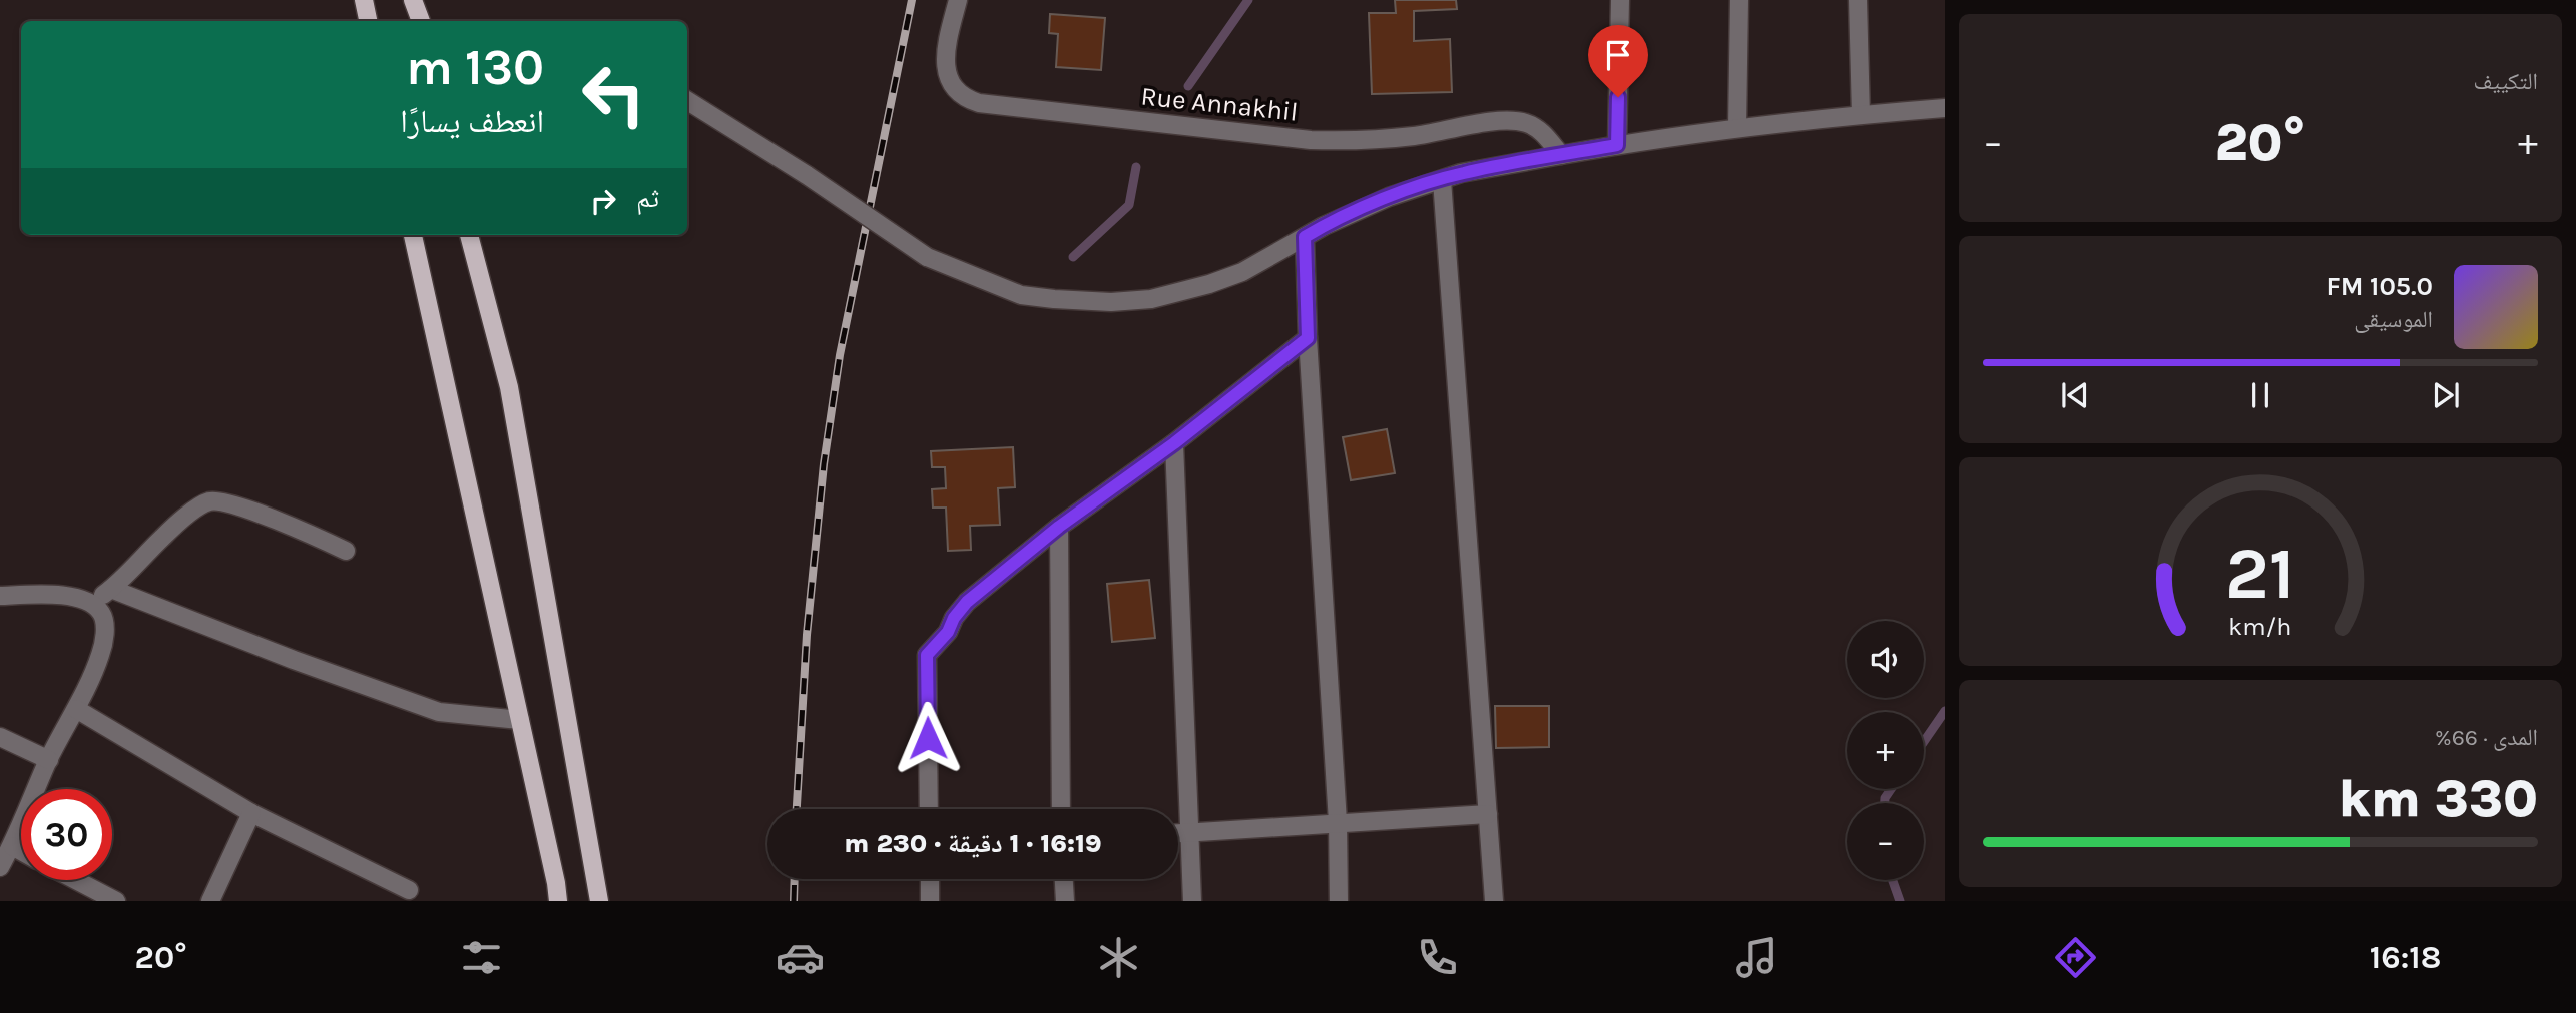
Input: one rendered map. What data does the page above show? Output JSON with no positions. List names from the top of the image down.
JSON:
{
  "streets": {
    "street": ["Rue Annakhil"]
  },
  "page": {
    "tile": [
      "التكييف",
      ["المدى · 66%", "330 km"]
    ],
    "turn": ["130 m", "انعطف يسارًا"],
    "heat": ["−", "20°", "+"],
    "then": "ثم",
    "song": ["105.0 FM", "الموسيقى"],
    "map_buttons": ["+", "−"],
    "limit": "30",
    "trip": "16:19 · 1 دقيقة · 230 m",
    "tabs": ["16:18", "20°"],
    "gauge": ["21", "km/h"]
  }
}
